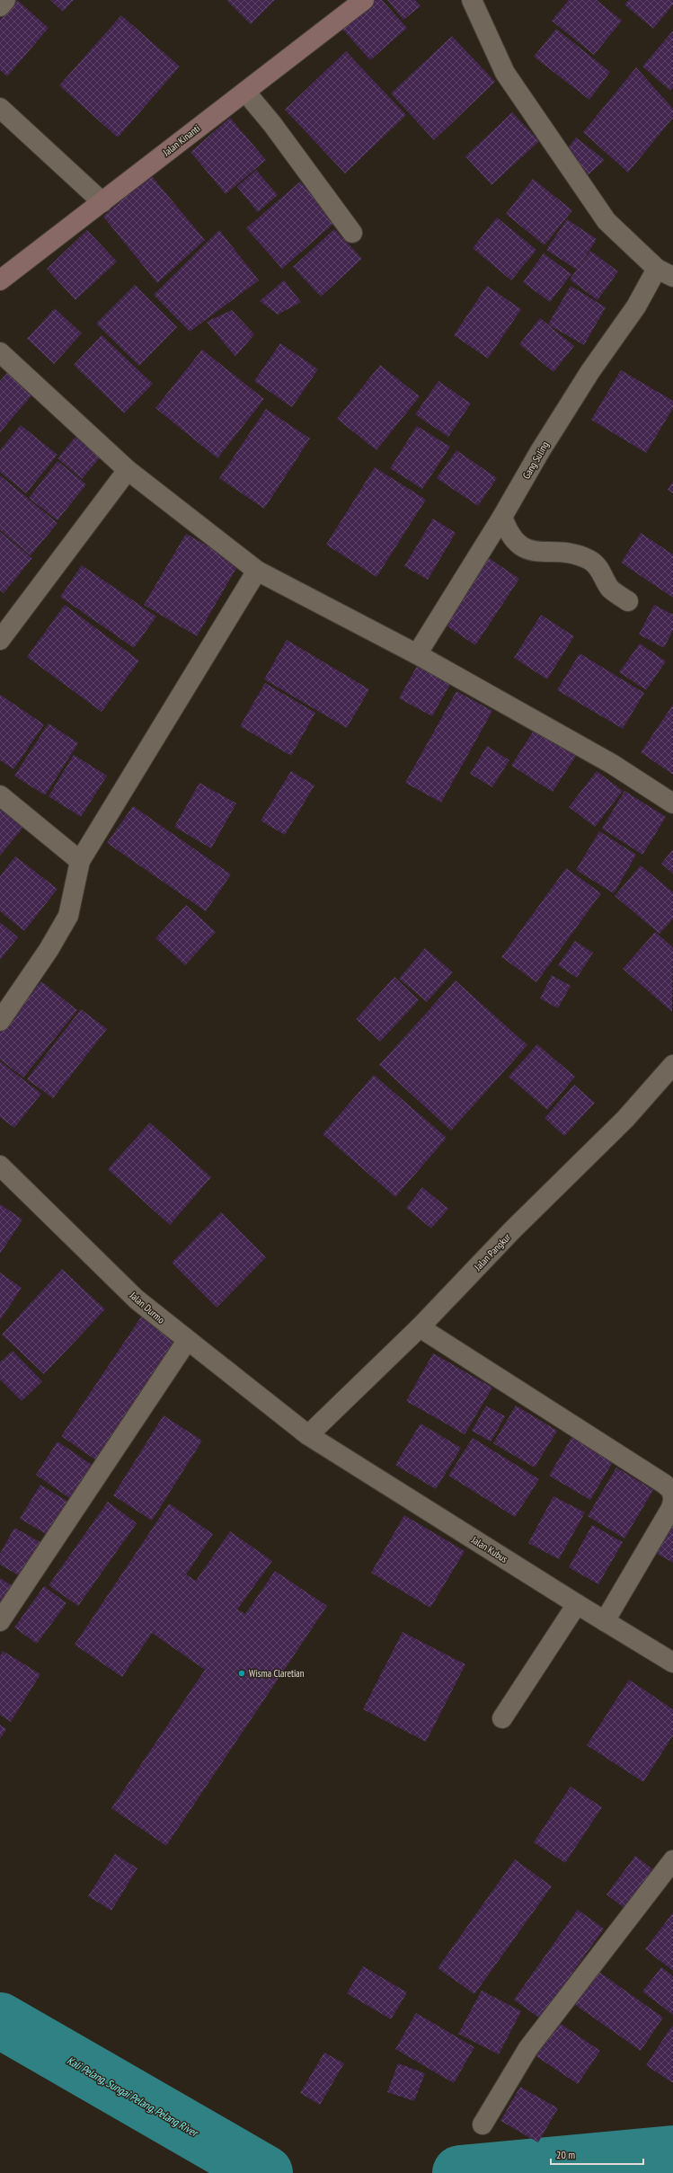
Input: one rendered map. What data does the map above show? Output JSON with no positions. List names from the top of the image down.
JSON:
{
  "streets": {
    "main road": ["Jalan Kinanti"],
    "street": [
      "Gang Suling",
      "Jalan Pangkur",
      "Jalan Durmo",
      "Jalan Kubus"
    ]
  },
  "crossings": [
    ["Jalan Pangkur", "Jalan Durmo"],
    ["Jalan Pangkur", "Jalan Kubus"],
    ["Jalan Durmo", "Jalan Kubus"]
  ],
  "water": ["Kali Pelang, Sungai Pelang, Pelang River"],
  "places": ["Wisma Claretian"],
  "scale_bar": "20 m"
}
